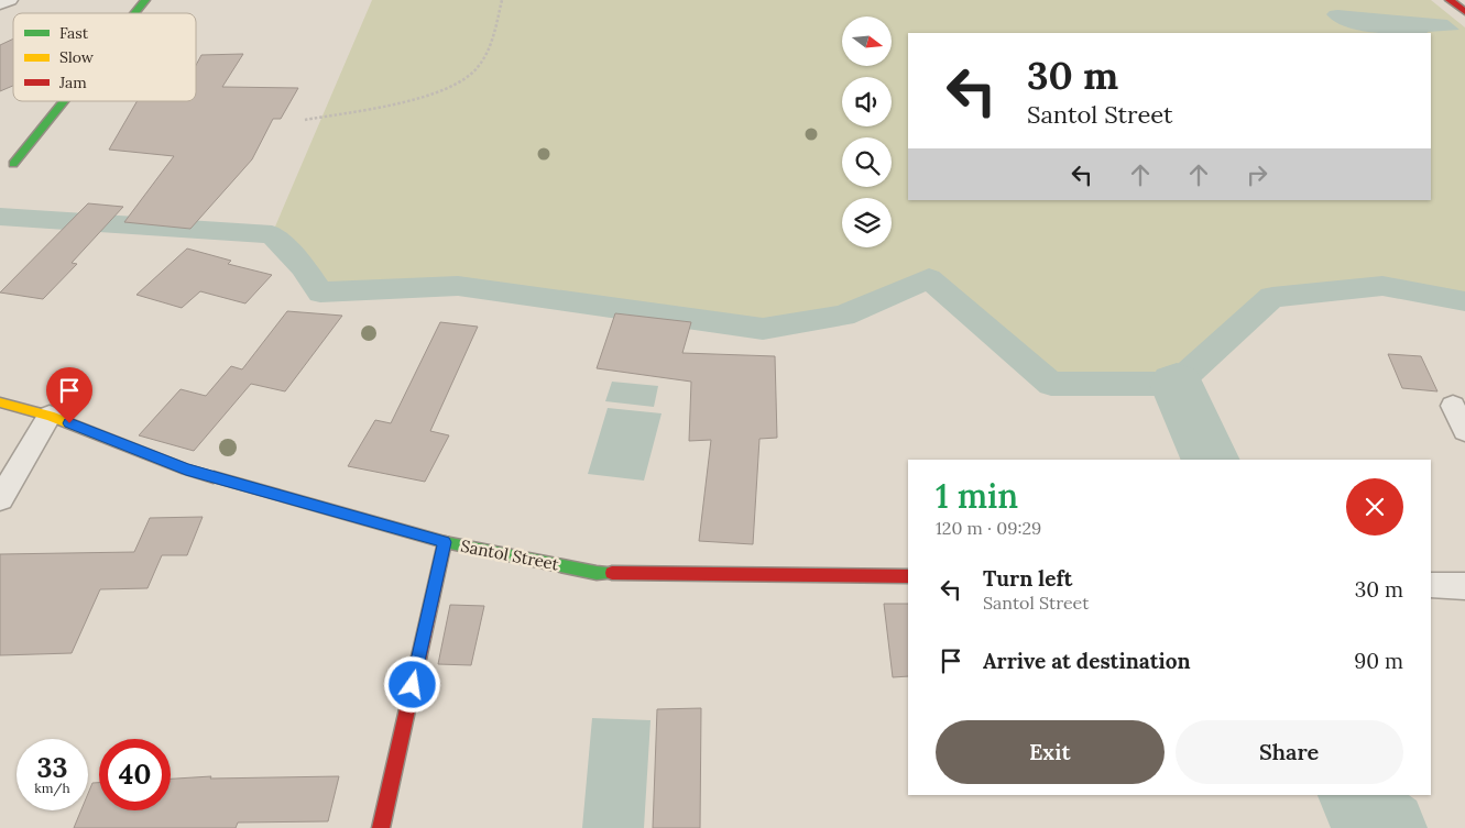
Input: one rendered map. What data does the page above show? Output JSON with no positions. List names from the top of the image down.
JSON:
{
  "streets": {
    "street": ["Santol Street"]
  },
  "legend": ["Fast", "Slow", "Jam"],
  "north": "right",
  "page": {
    "turn": ["30 m", "Santol Street"],
    "heading": ["1 min", "120 m · 09:29"],
    "list": [
      {
        "name": "Turn left",
        "note": "Santol Street",
        "value": "30 m"
      },
      {
        "name": "Arrive at destination",
        "value": "90 m"
      }
    ],
    "buttons": ["Exit", "Share"],
    "speed": "33 km/h",
    "limit": "40"
  }
}
